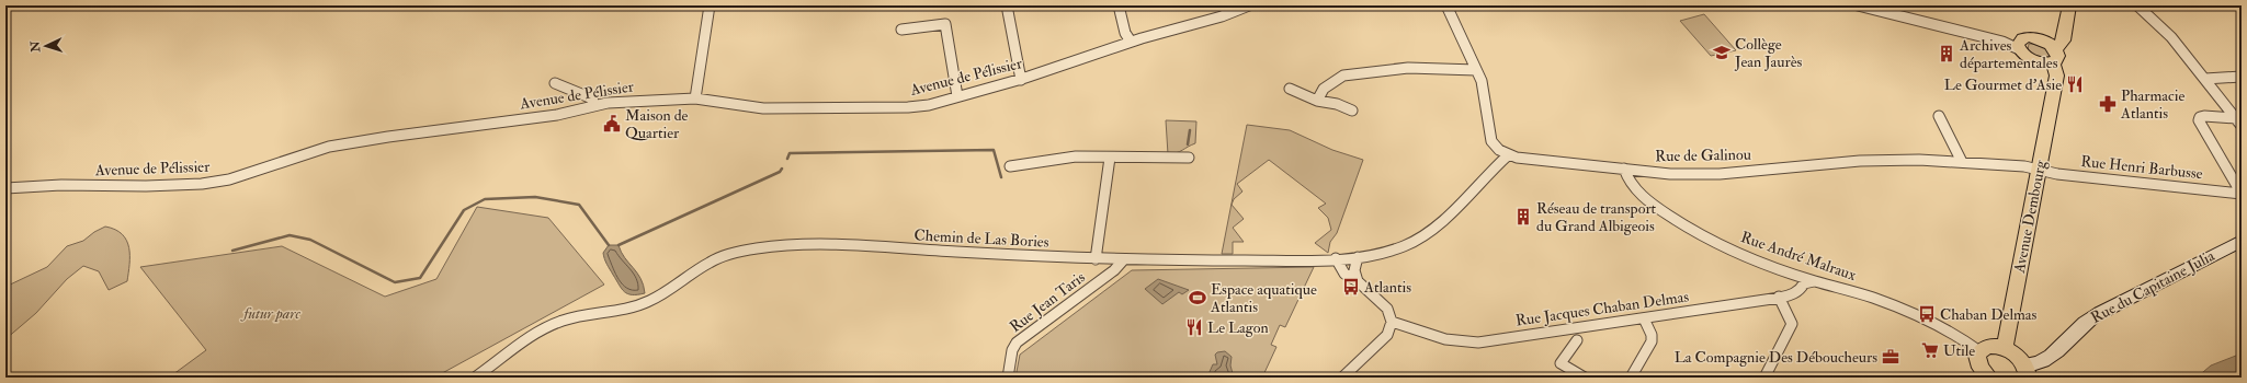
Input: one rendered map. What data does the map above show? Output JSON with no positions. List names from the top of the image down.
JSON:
{
  "streets": {
    "main road": ["Avenue Dembourg"],
    "street": [
      "Avenue de Pélissier",
      "Rue de Galinou",
      "Rue Henri Barbusse",
      "Chemin de Las Bories",
      "Rue André Malraux",
      "Rue du Capitaine Julia",
      "Rue Jean Taris",
      "Rue Jacques Chaban Delmas"
    ]
  },
  "crossings": [
    ["Rue de Galinou", "Rue Henri Barbusse"],
    ["Rue de Galinou", "Avenue Dembourg"],
    ["Rue de Galinou", "Chemin de Las Bories"],
    ["Rue de Galinou", "Rue André Malraux"],
    ["Rue Henri Barbusse", "Avenue Dembourg"],
    ["Chemin de Las Bories", "Rue Jean Taris"],
    ["Rue André Malraux", "Rue Jacques Chaban Delmas"]
  ],
  "parks": ["futur parc"],
  "places": {
    "school or university": ["Collège Jean Jaurès"],
    "building": ["Archives départementales", "Réseau de transport du Grand Albigeois"],
    "restaurant": ["Le Gourmet d'Asie", "Le Lagon"],
    "pharmacy": ["Pharmacie Atlantis"],
    "public building": ["Maison de Quartier"],
    "bus stop": ["Atlantis", "Chaban Delmas"],
    "sports": ["Espace aquatique Atlantis"],
    "supermarket": ["Utile"],
    "office": ["La Compagnie Des Déboucheurs"]
  },
  "north": "left"
}
